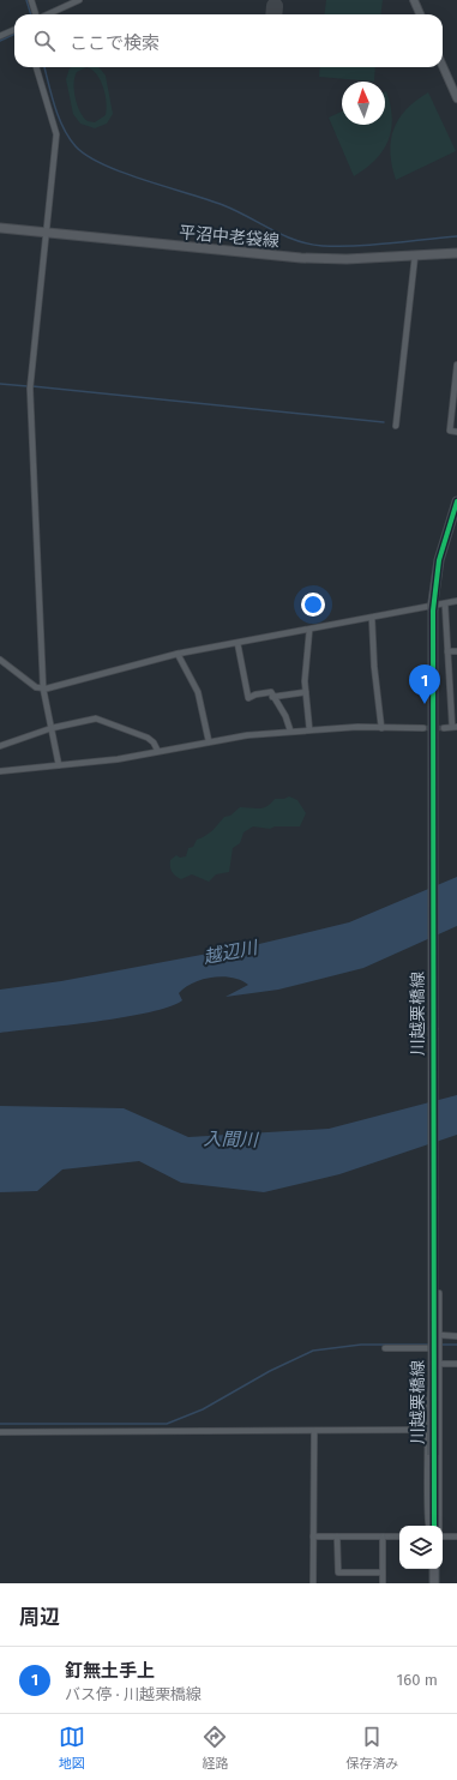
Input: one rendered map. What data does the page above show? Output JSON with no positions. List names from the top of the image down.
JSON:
{
  "streets": {
    "main road": ["平沼中老袋線", "川越栗橋線"]
  },
  "water": ["越辺川", "入間川"],
  "north": "top",
  "page": {
    "search": "ここで検索",
    "pins": "1",
    "heading": "周辺",
    "list": [
      {
        "mark": "1",
        "name": "釘無土手上",
        "note": "バス停 · 川越栗橋線",
        "value": "160 m"
      }
    ],
    "nav": ["地図", "経路", "保存済み"]
  }
}
